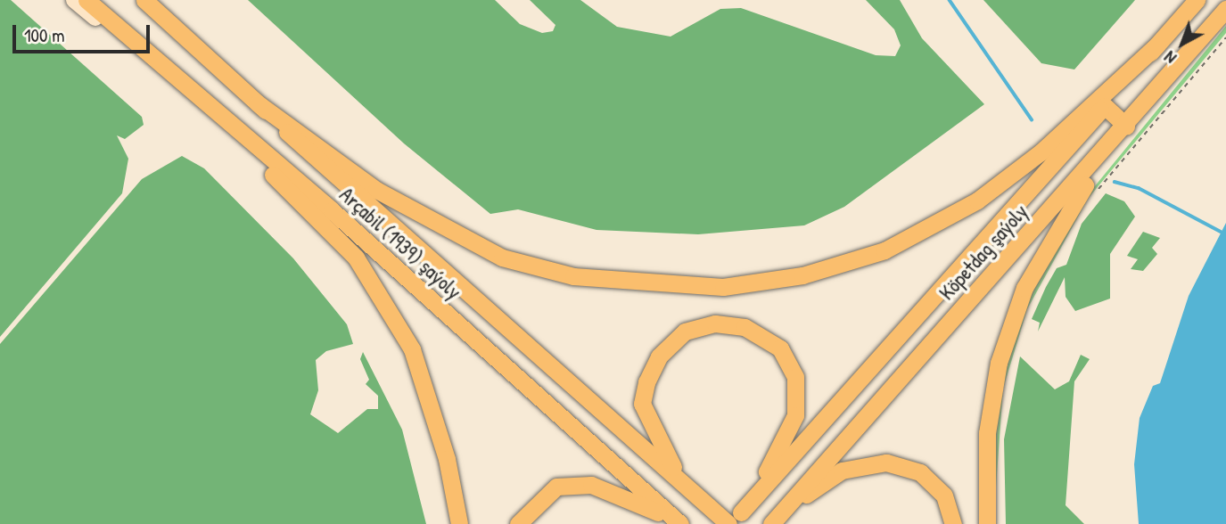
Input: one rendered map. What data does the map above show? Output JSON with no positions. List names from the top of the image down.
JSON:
{
  "streets": {
    "main road": ["Arçabil (1939) şaýoly", "Köpetdag şaýoly"]
  },
  "crossings": [
    ["Arçabil (1939) şaýoly", "Köpetdag şaýoly"]
  ],
  "scale_bar": "100 m",
  "north": "bottom left"
}
